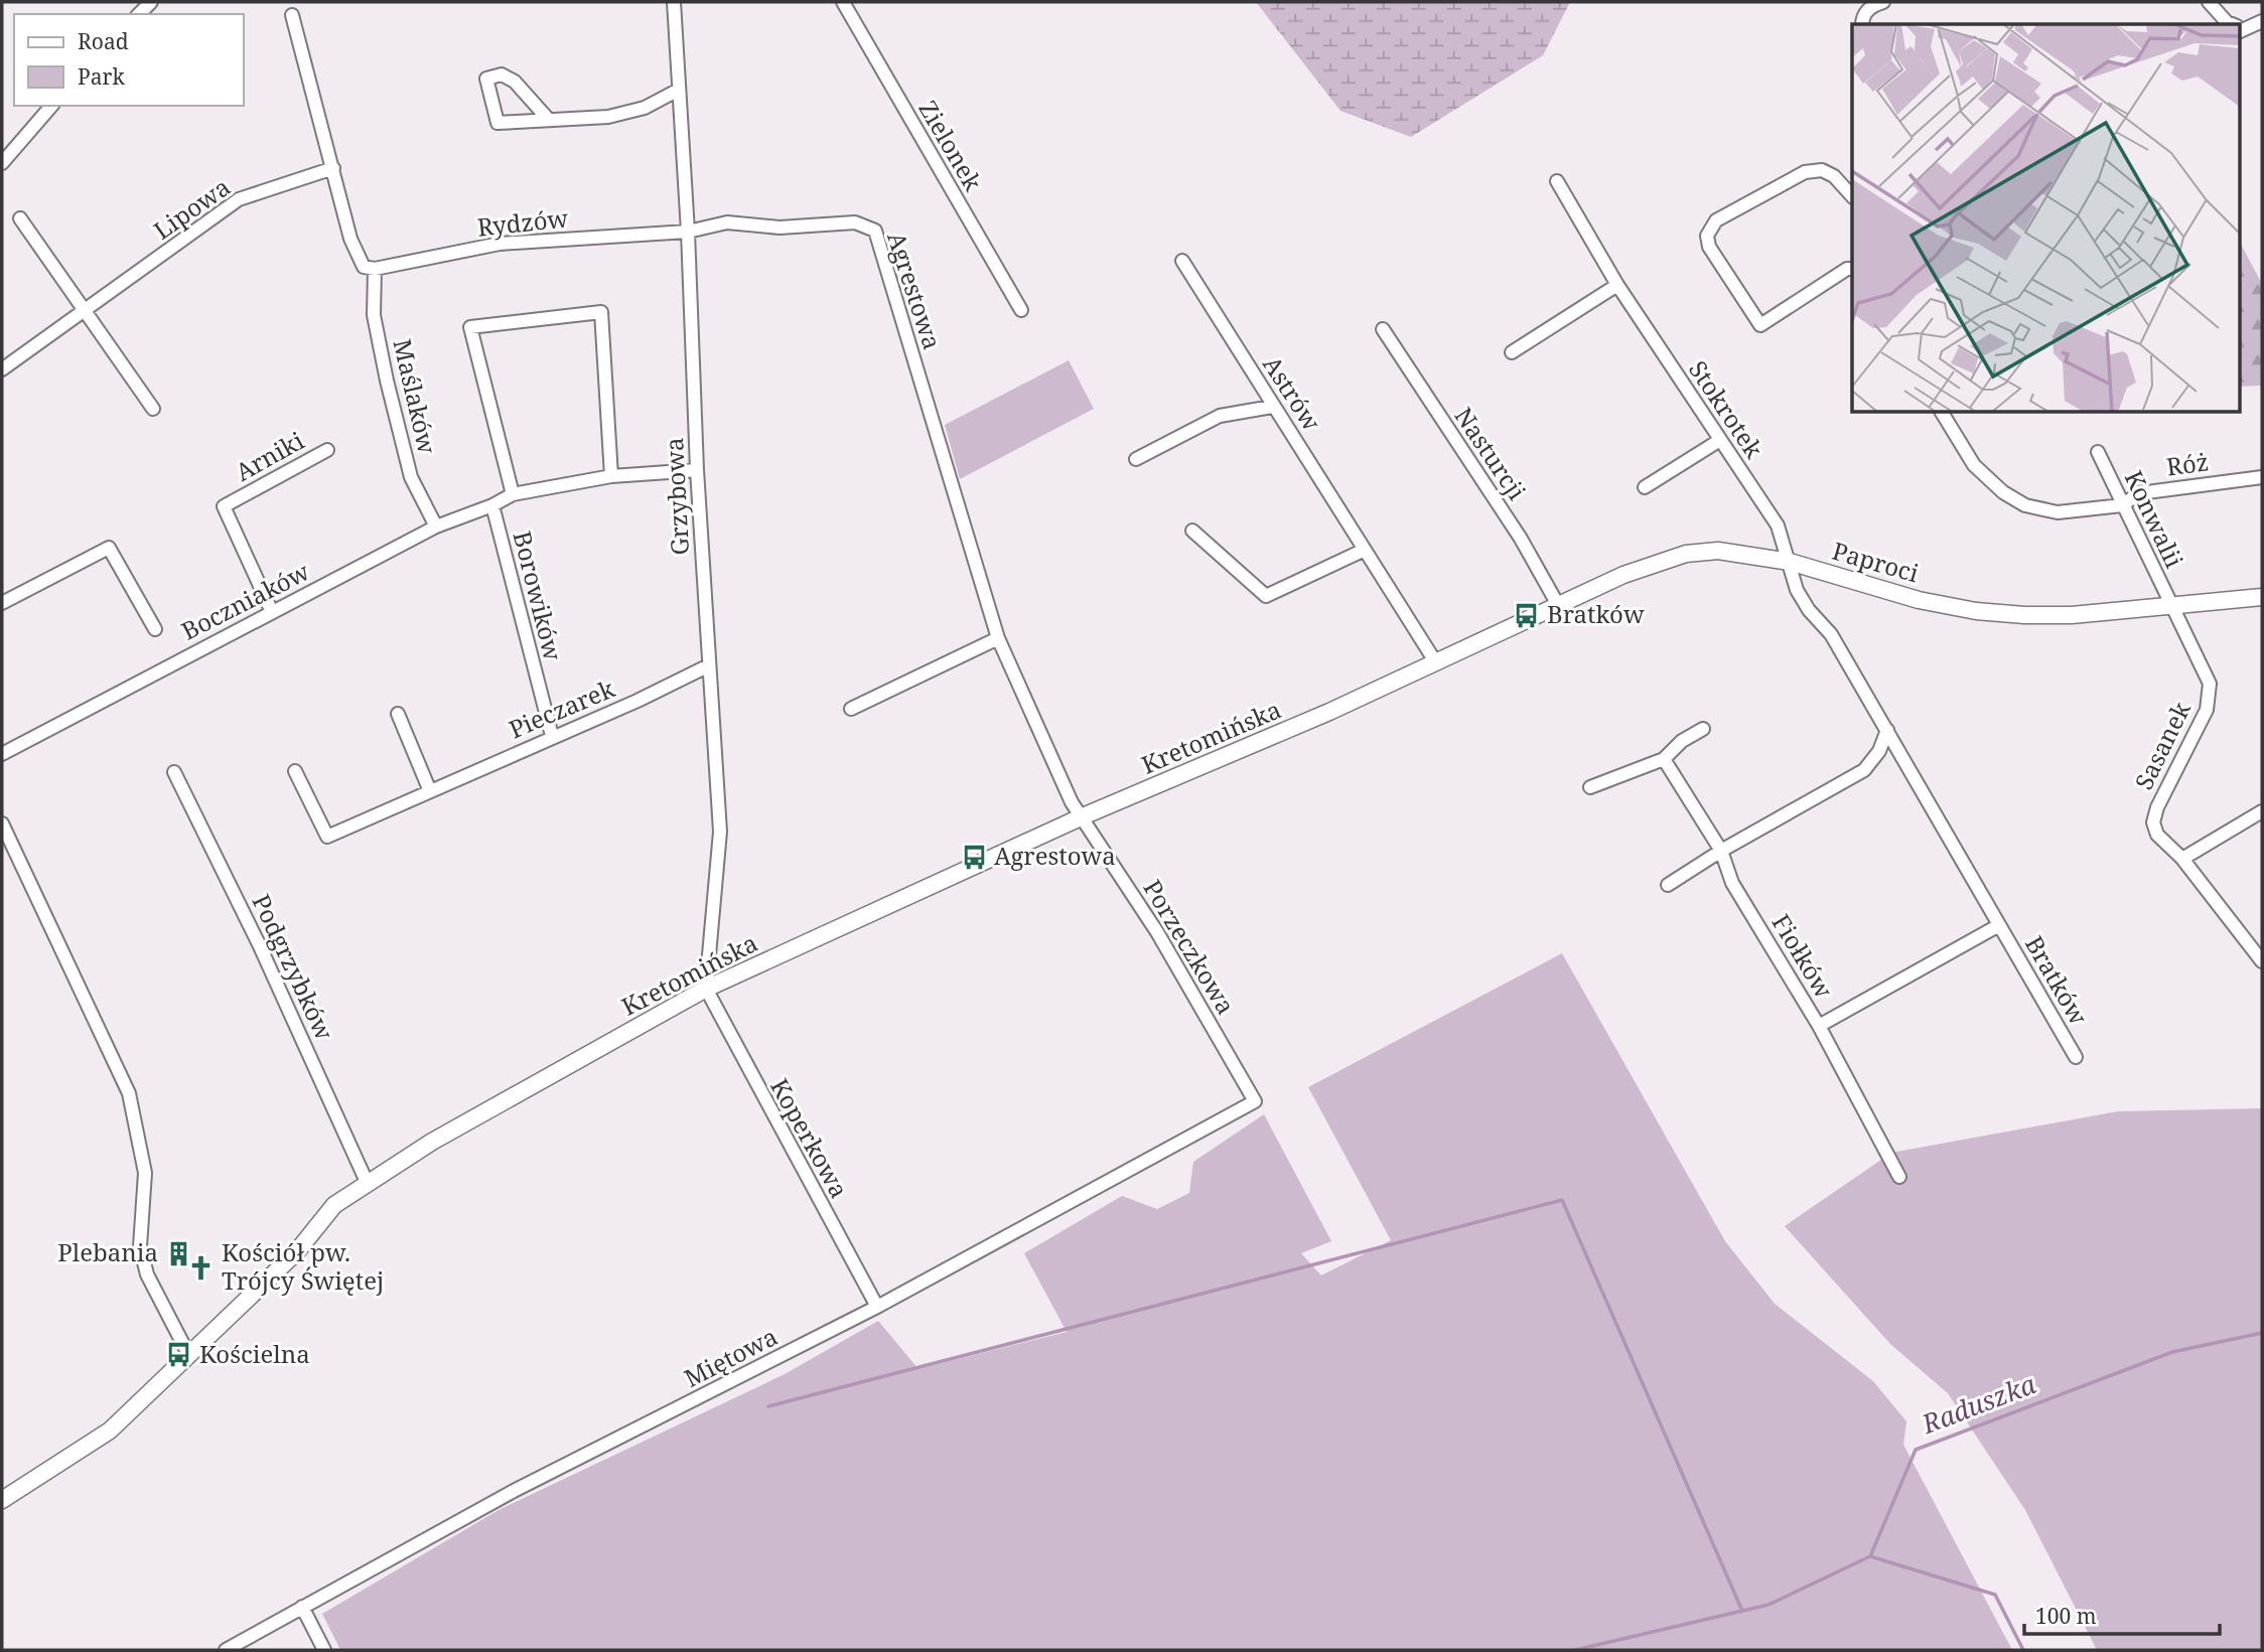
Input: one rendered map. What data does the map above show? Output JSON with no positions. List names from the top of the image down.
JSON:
{
  "streets": {
    "street": [
      "Zielonek",
      "Lipowa",
      "Rydzów",
      "Agrestowa",
      "Astrów",
      "Maślaków",
      "Stokrotek",
      "Nasturcji",
      "Arniki",
      "Róż",
      "Grzybowa",
      "Konwalii",
      "Paproci",
      "Borowików",
      "Boczniaków",
      "Pieczarek",
      "Kretomińska",
      "Sasanek",
      "Porzeczkowa",
      "Fiołków",
      "Podgrzybków",
      "Bratków",
      "Koperkowa",
      "Miętowa"
    ]
  },
  "crossings": [
    ["Lipowa", "Maślaków"],
    ["Rydzów", "Agrestowa"],
    ["Rydzów", "Maślaków"],
    ["Rydzów", "Grzybowa"],
    ["Agrestowa", "Grzybowa"],
    ["Agrestowa", "Kretomińska"],
    ["Agrestowa", "Porzeczkowa"],
    ["Astrów", "Kretomińska"],
    ["Maślaków", "Boczniaków"],
    ["Stokrotek", "Paproci"],
    ["Stokrotek", "Bratków"],
    ["Nasturcji", "Paproci"],
    ["Arniki", "Boczniaków"],
    ["Róż", "Konwalii"],
    ["Grzybowa", "Boczniaków"],
    ["Grzybowa", "Pieczarek"],
    ["Grzybowa", "Kretomińska"],
    ["Grzybowa", "Koperkowa"],
    ["Konwalii", "Paproci"],
    ["Konwalii", "Sasanek"],
    ["Paproci", "Kretomińska"],
    ["Paproci", "Sasanek"],
    ["Paproci", "Bratków"],
    ["Borowików", "Boczniaków"],
    ["Borowików", "Pieczarek"],
    ["Kretomińska", "Porzeczkowa"],
    ["Kretomińska", "Podgrzybków"],
    ["Kretomińska", "Koperkowa"],
    ["Porzeczkowa", "Miętowa"],
    ["Fiołków", "Bratków"],
    ["Koperkowa", "Miętowa"]
  ],
  "water": ["Raduszka"],
  "places": {
    "bus stop": ["Bratków", "Agrestowa", "Kościelna"],
    "building": ["Plebania"],
    "church": ["Kościół pw. Trójcy Świętej"]
  },
  "legend": ["Road", "Park"],
  "scale_bar": "100 m"
}
